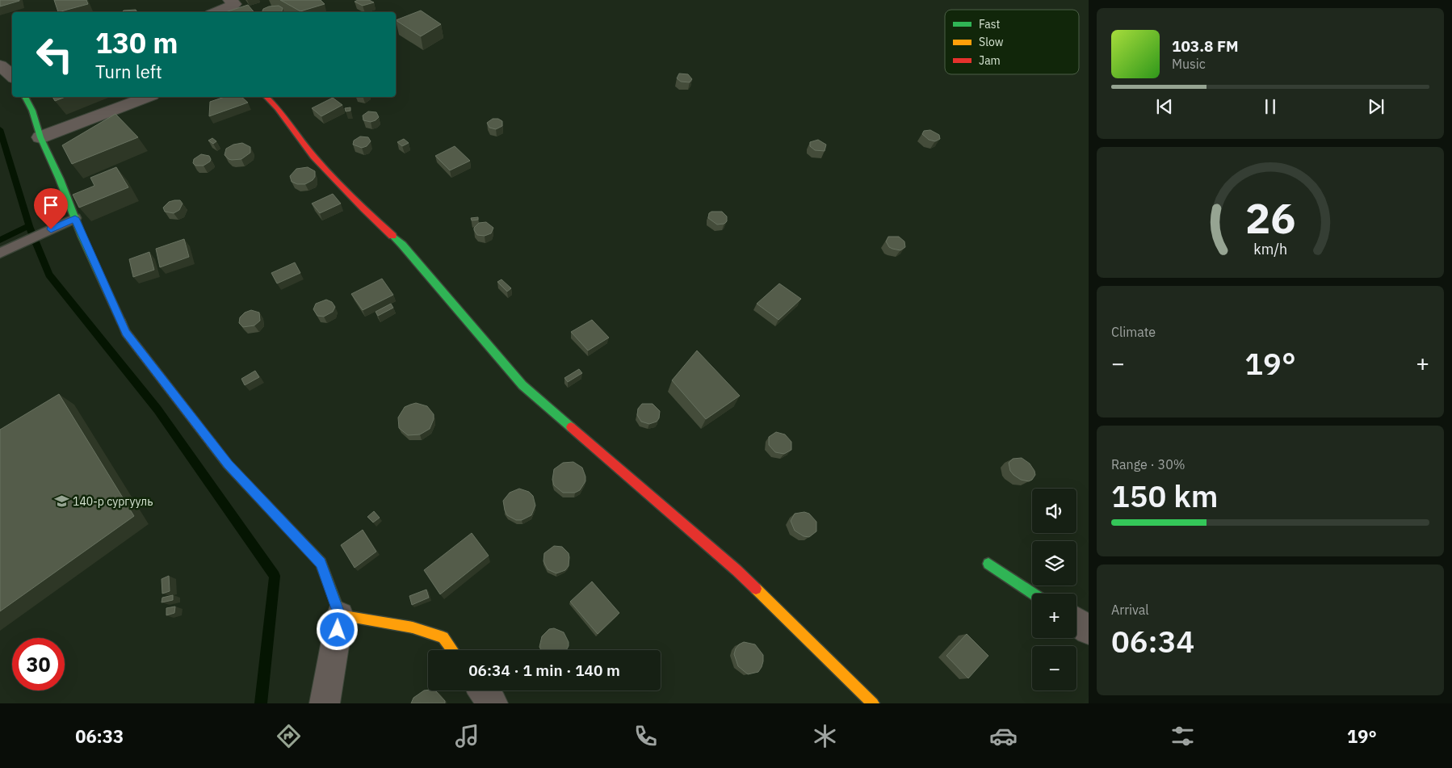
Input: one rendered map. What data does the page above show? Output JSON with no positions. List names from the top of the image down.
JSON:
{
  "places": {
    "school or university": ["140-р сургууль"]
  },
  "legend": ["Fast", "Slow", "Jam"],
  "page": {
    "turn": ["130 m", "Turn left"],
    "song": ["103.8 FM", "Music"],
    "tile": [
      "Climate",
      ["Range · 30%", "150 km"],
      ["Arrival", "06:34"]
    ],
    "heat": ["−", "19°", "+"],
    "map_buttons": ["+", "−"],
    "limit": "30",
    "trip": "06:34 · 1 min · 140 m",
    "tabs": ["06:33", "19°"],
    "gauge": ["26", "km/h"]
  }
}
